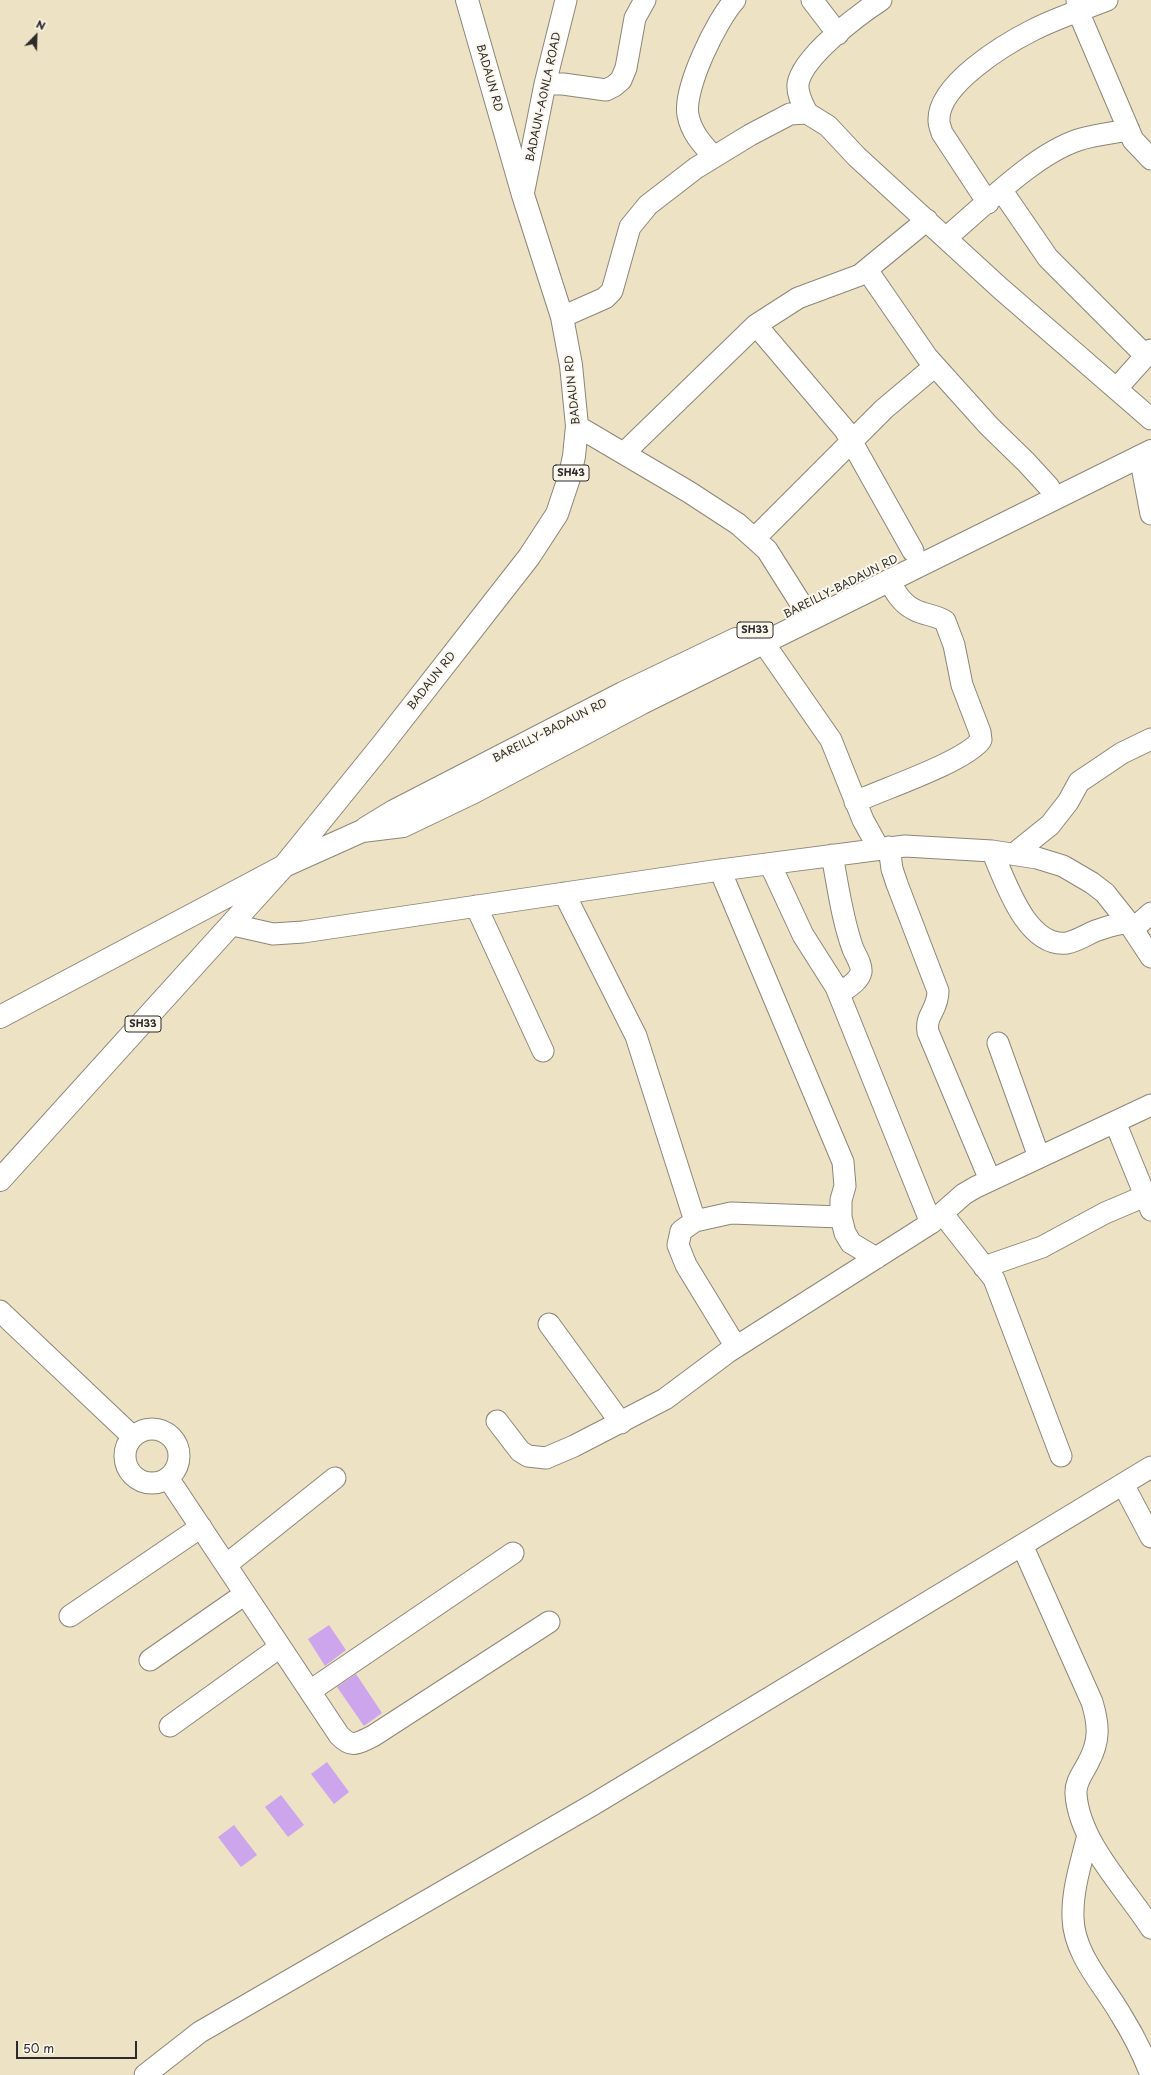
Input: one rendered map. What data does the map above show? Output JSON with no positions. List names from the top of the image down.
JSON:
{
  "streets": {
    "main road": [
      "BADAUN RD",
      "SH43",
      "BAREILLY-BADAUN RD",
      "SH33"
    ],
    "street": ["BADAUN-AONLA ROAD"]
  },
  "crossings": [
    ["BADAUN RD", "BADAUN-AONLA ROAD"],
    ["BADAUN RD", "SH33"],
    ["BAREILLY-BADAUN RD", "SH33"]
  ],
  "scale_bar": "50 m",
  "north": "top right"
}
